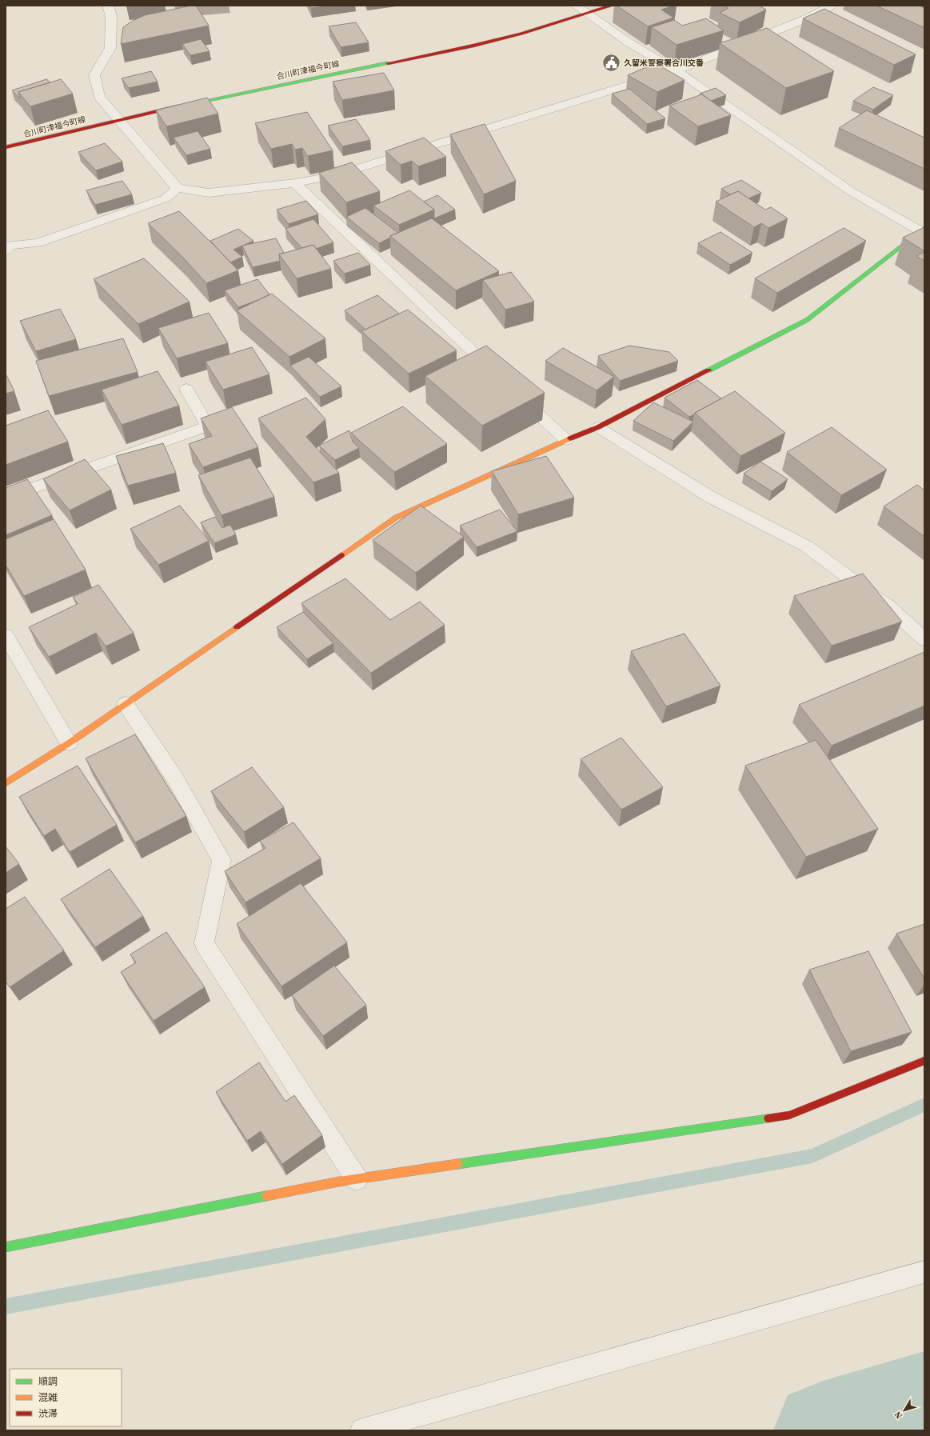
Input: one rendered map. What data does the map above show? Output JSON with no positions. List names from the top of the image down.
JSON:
{
  "streets": {
    "street": ["合川町津福今町線"]
  },
  "places": {
    "public building": ["久留米警察署合川交番"]
  },
  "legend": ["順調", "混雑", "渋滞"],
  "north": "bottom left"
}
